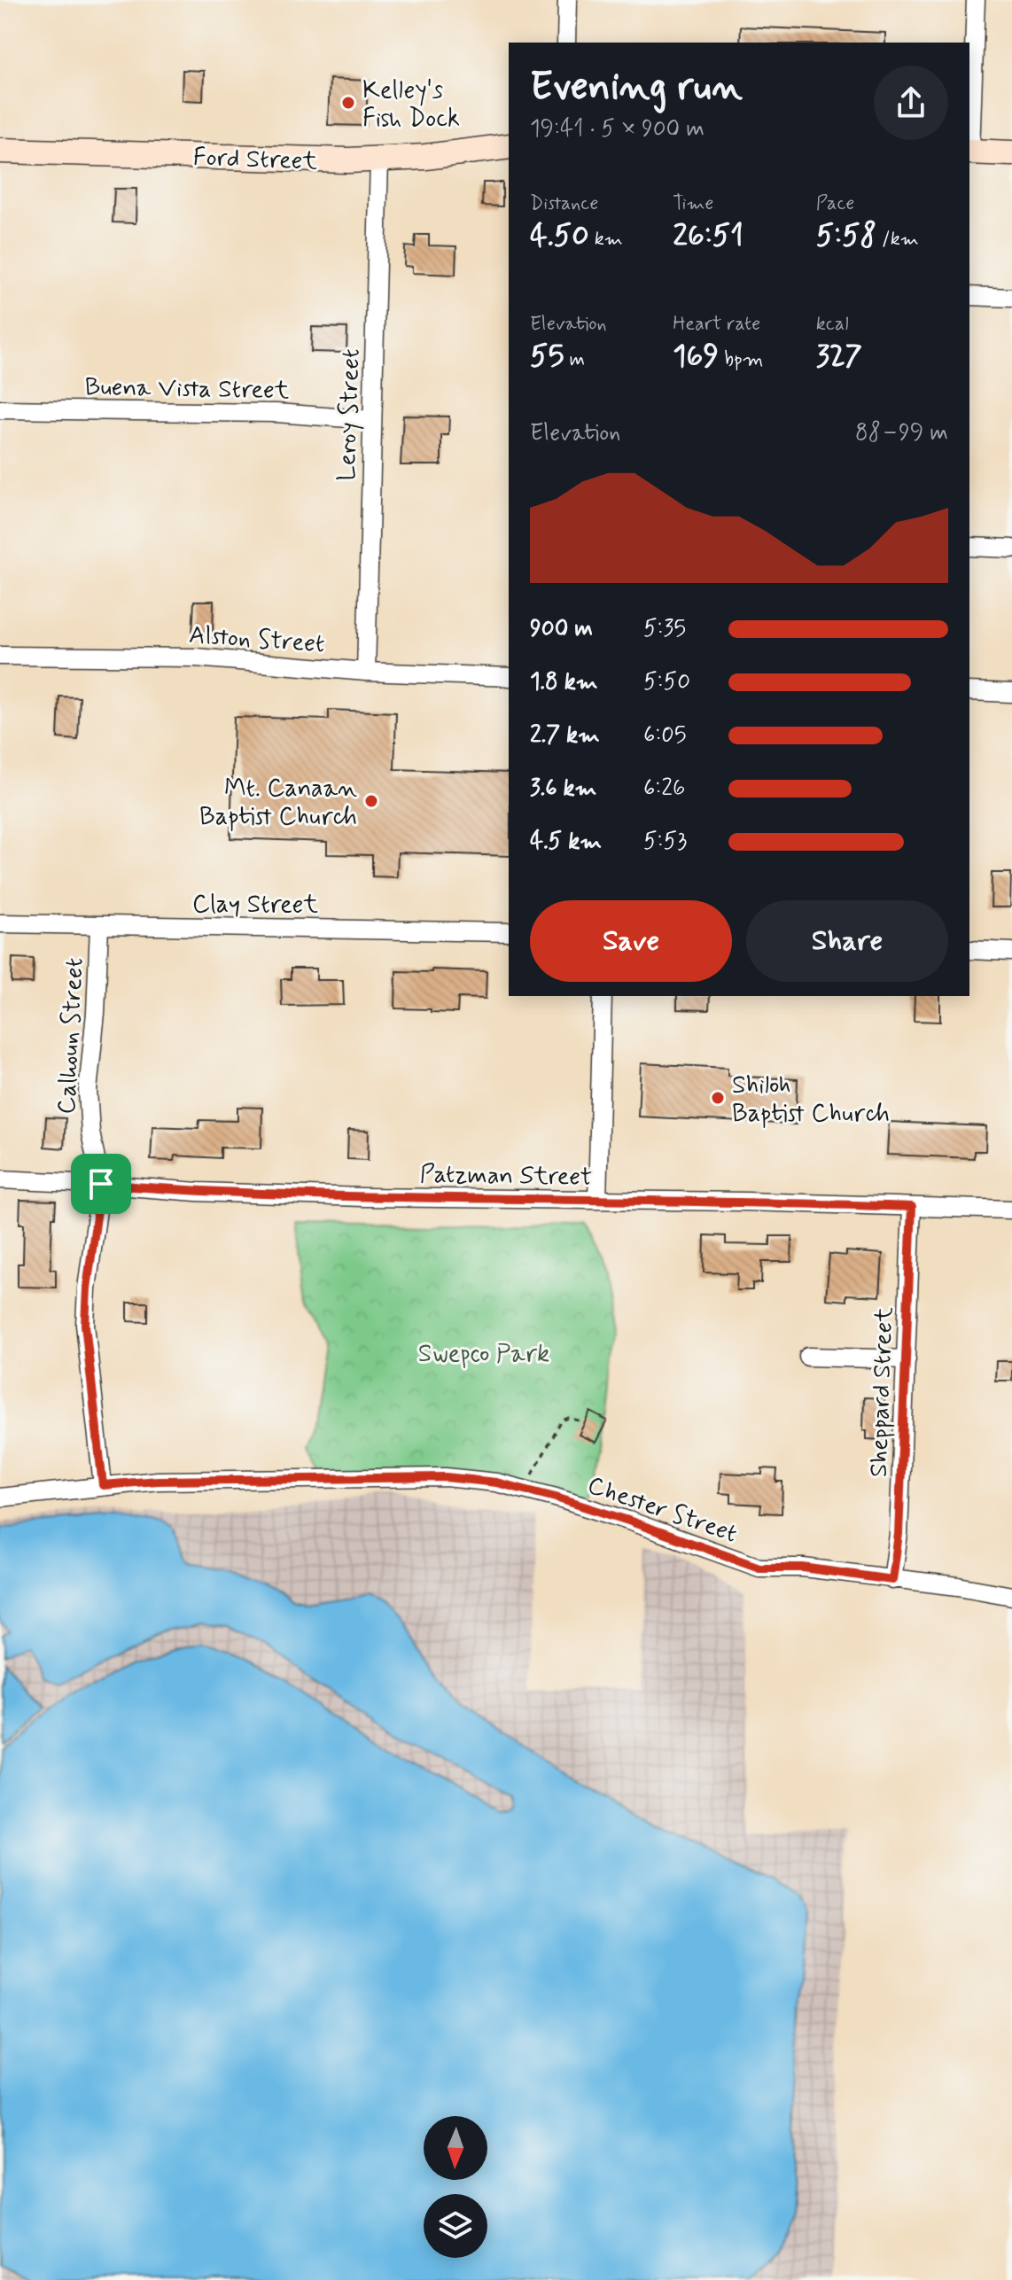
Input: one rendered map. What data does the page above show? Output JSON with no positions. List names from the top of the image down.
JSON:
{
  "streets": {
    "main road": ["Ford Street"],
    "street": [
      "Buena Vista Street",
      "Leroy Street",
      "Alston Street",
      "Clay Street",
      "Calhoun Street",
      "Patzman Street",
      "Sheppard Street",
      "Chester Street"
    ]
  },
  "crossings": [
    ["Ford Street", "Leroy Street"],
    ["Buena Vista Street", "Leroy Street"],
    ["Leroy Street", "Alston Street"],
    ["Clay Street", "Calhoun Street"],
    ["Calhoun Street", "Patzman Street"],
    ["Calhoun Street", "Chester Street"],
    ["Patzman Street", "Sheppard Street"],
    ["Sheppard Street", "Chester Street"]
  ],
  "parks": ["Swepco Park"],
  "places": ["Kelley's Fish Dock", "Mt. Canaan Baptist Church", "Shiloh Baptist Church"],
  "north": "bottom",
  "page": {
    "heading": ["Evening run", "19:41 · 5 × 900 m"],
    "stats": [
      ["Distance", "4.50 km"],
      ["Time", "26:51"],
      ["Pace", "5:58 /km"],
      ["Elevation", "55 m"],
      ["Heart rate", "169 bpm"],
      ["kcal", "327"]
    ],
    "chart": ["Elevation", "88–99 m"],
    "list": [
      {
        "name": "900 m",
        "note": "5:35"
      },
      {
        "name": "1.8 km",
        "note": "5:50"
      },
      {
        "name": "2.7 km",
        "note": "6:05"
      },
      {
        "name": "3.6 km",
        "note": "6:26"
      },
      {
        "name": "4.5 km",
        "note": "5:53"
      }
    ],
    "buttons": ["Save", "Share"]
  }
}
